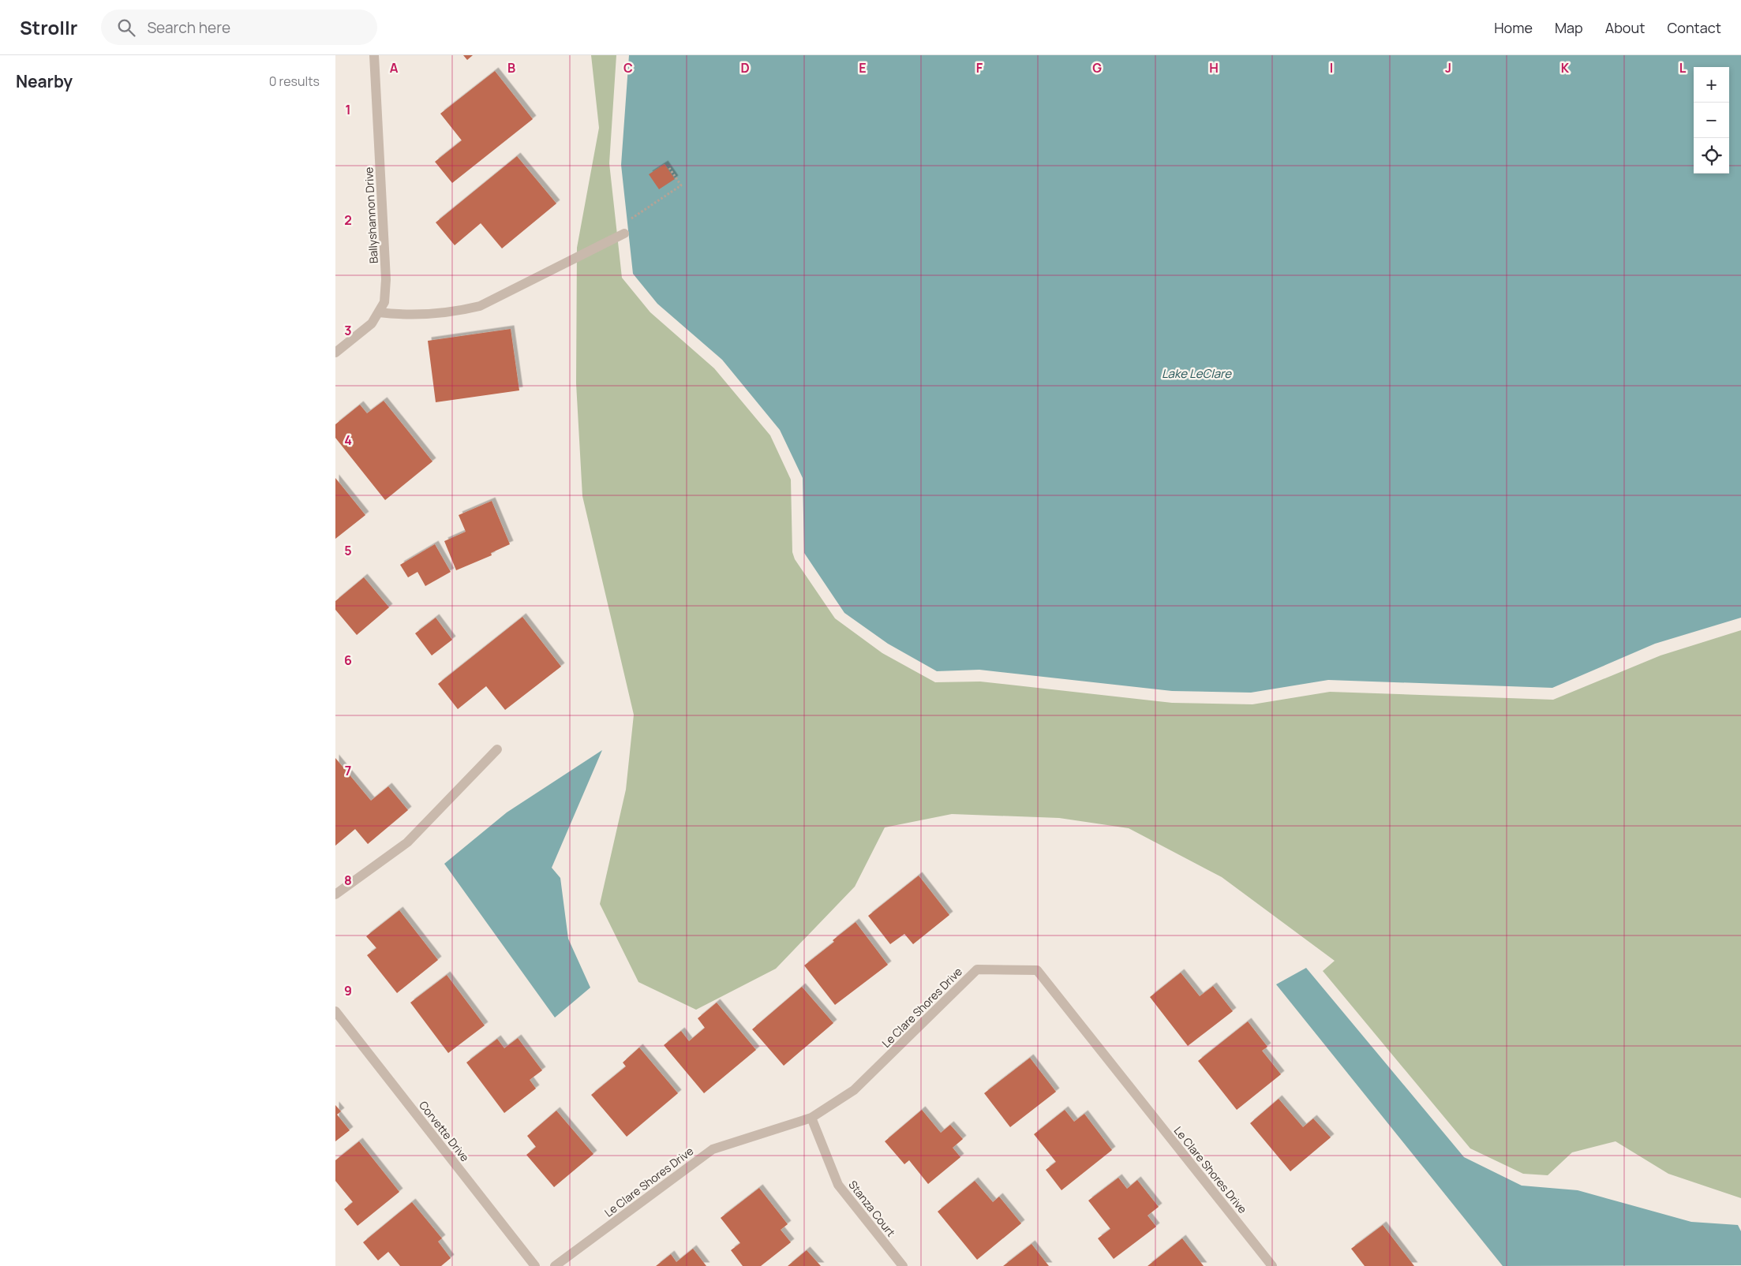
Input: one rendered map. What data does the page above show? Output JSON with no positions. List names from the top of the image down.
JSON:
{
  "streets": {
    "street": [
      "Ballyshannon Drive",
      "Le Clare Shores Drive",
      "Corvette Drive",
      "Stanza Court"
    ]
  },
  "crossings": [
    ["Le Clare Shores Drive", "Stanza Court"]
  ],
  "water": ["Lake LeClare"],
  "page": {
    "header": "Strollr",
    "search": "Search here",
    "nav": [
      "Home",
      "Map",
      "About",
      "Contact"
    ],
    "heading": ["Nearby", "0 results"],
    "map_buttons": ["+", "−"]
  },
  "grid": {
    "columns": [
      "A",
      "B",
      "C",
      "D",
      "E",
      "F",
      "G",
      "H",
      "I",
      "J",
      "K",
      "L"
    ],
    "rows": [
      "1",
      "2",
      "3",
      "4",
      "5",
      "6",
      "7",
      "8",
      "9"
    ]
  }
}
